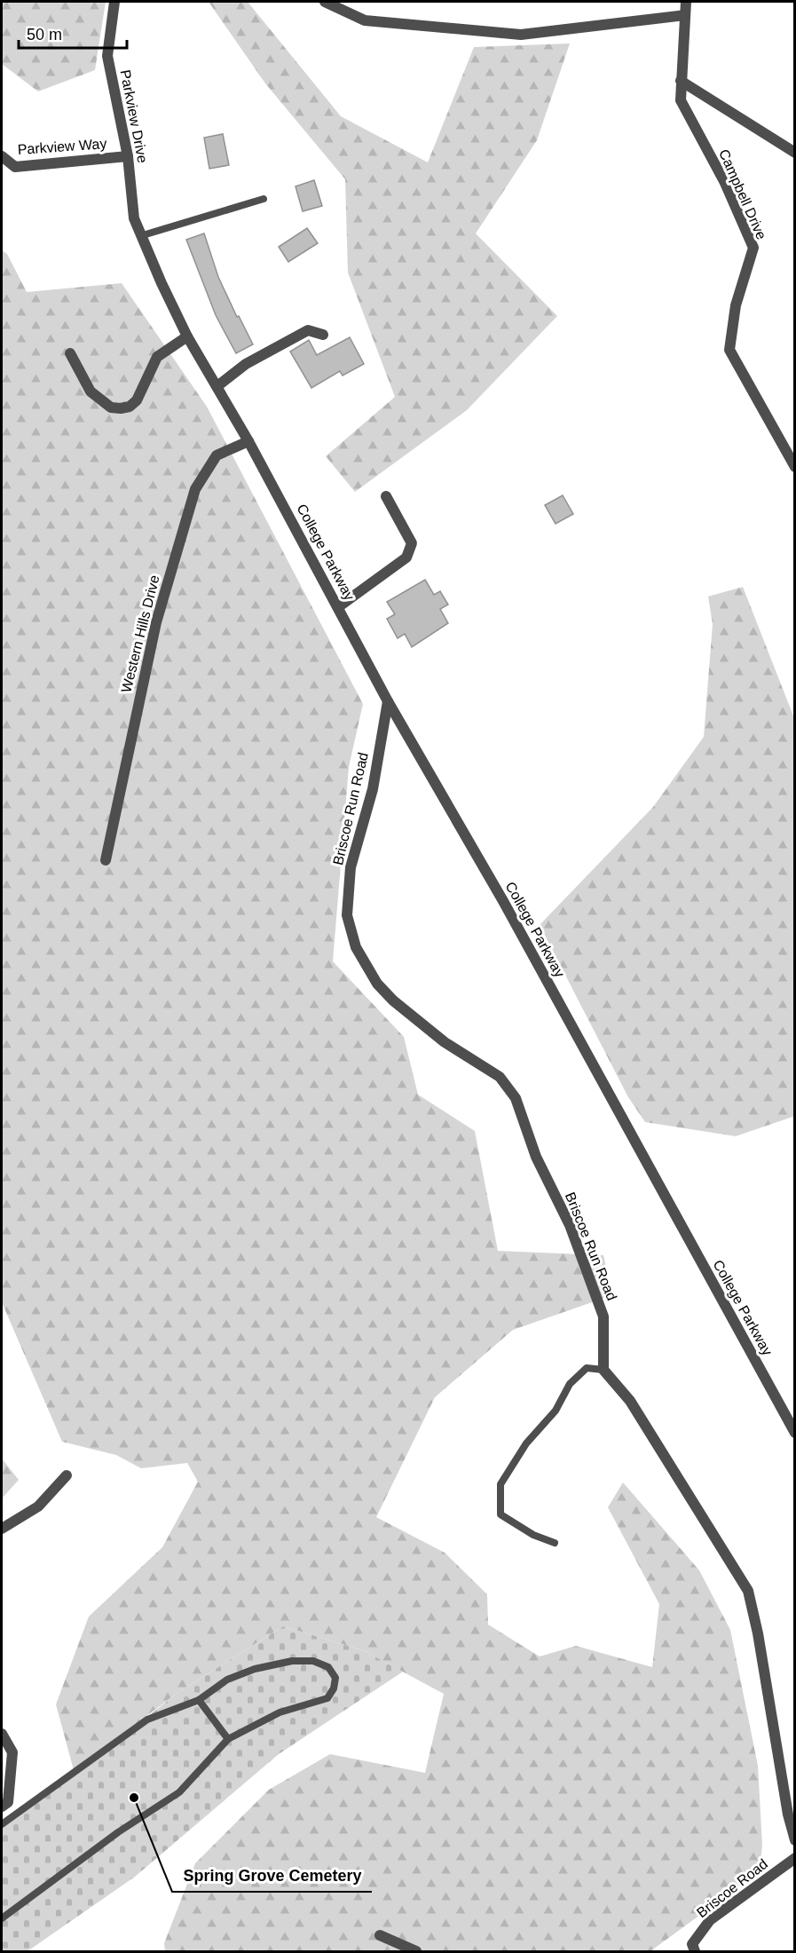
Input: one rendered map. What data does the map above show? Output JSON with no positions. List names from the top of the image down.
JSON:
{
  "streets": {
    "street": [
      "Parkview Drive",
      "Parkview Way",
      "Campbell Drive",
      "College Parkway",
      "Western Hills Drive",
      "Briscoe Run Road",
      "Briscoe Road"
    ]
  },
  "crossings": [
    ["Parkview Drive", "Parkview Way"],
    ["Parkview Drive", "College Parkway"],
    ["Parkview Drive", "Western Hills Drive"],
    ["College Parkway", "Western Hills Drive"],
    ["College Parkway", "Briscoe Run Road"]
  ],
  "places": ["Spring Grove Cemetery"],
  "scale_bar": "50 m"
}
